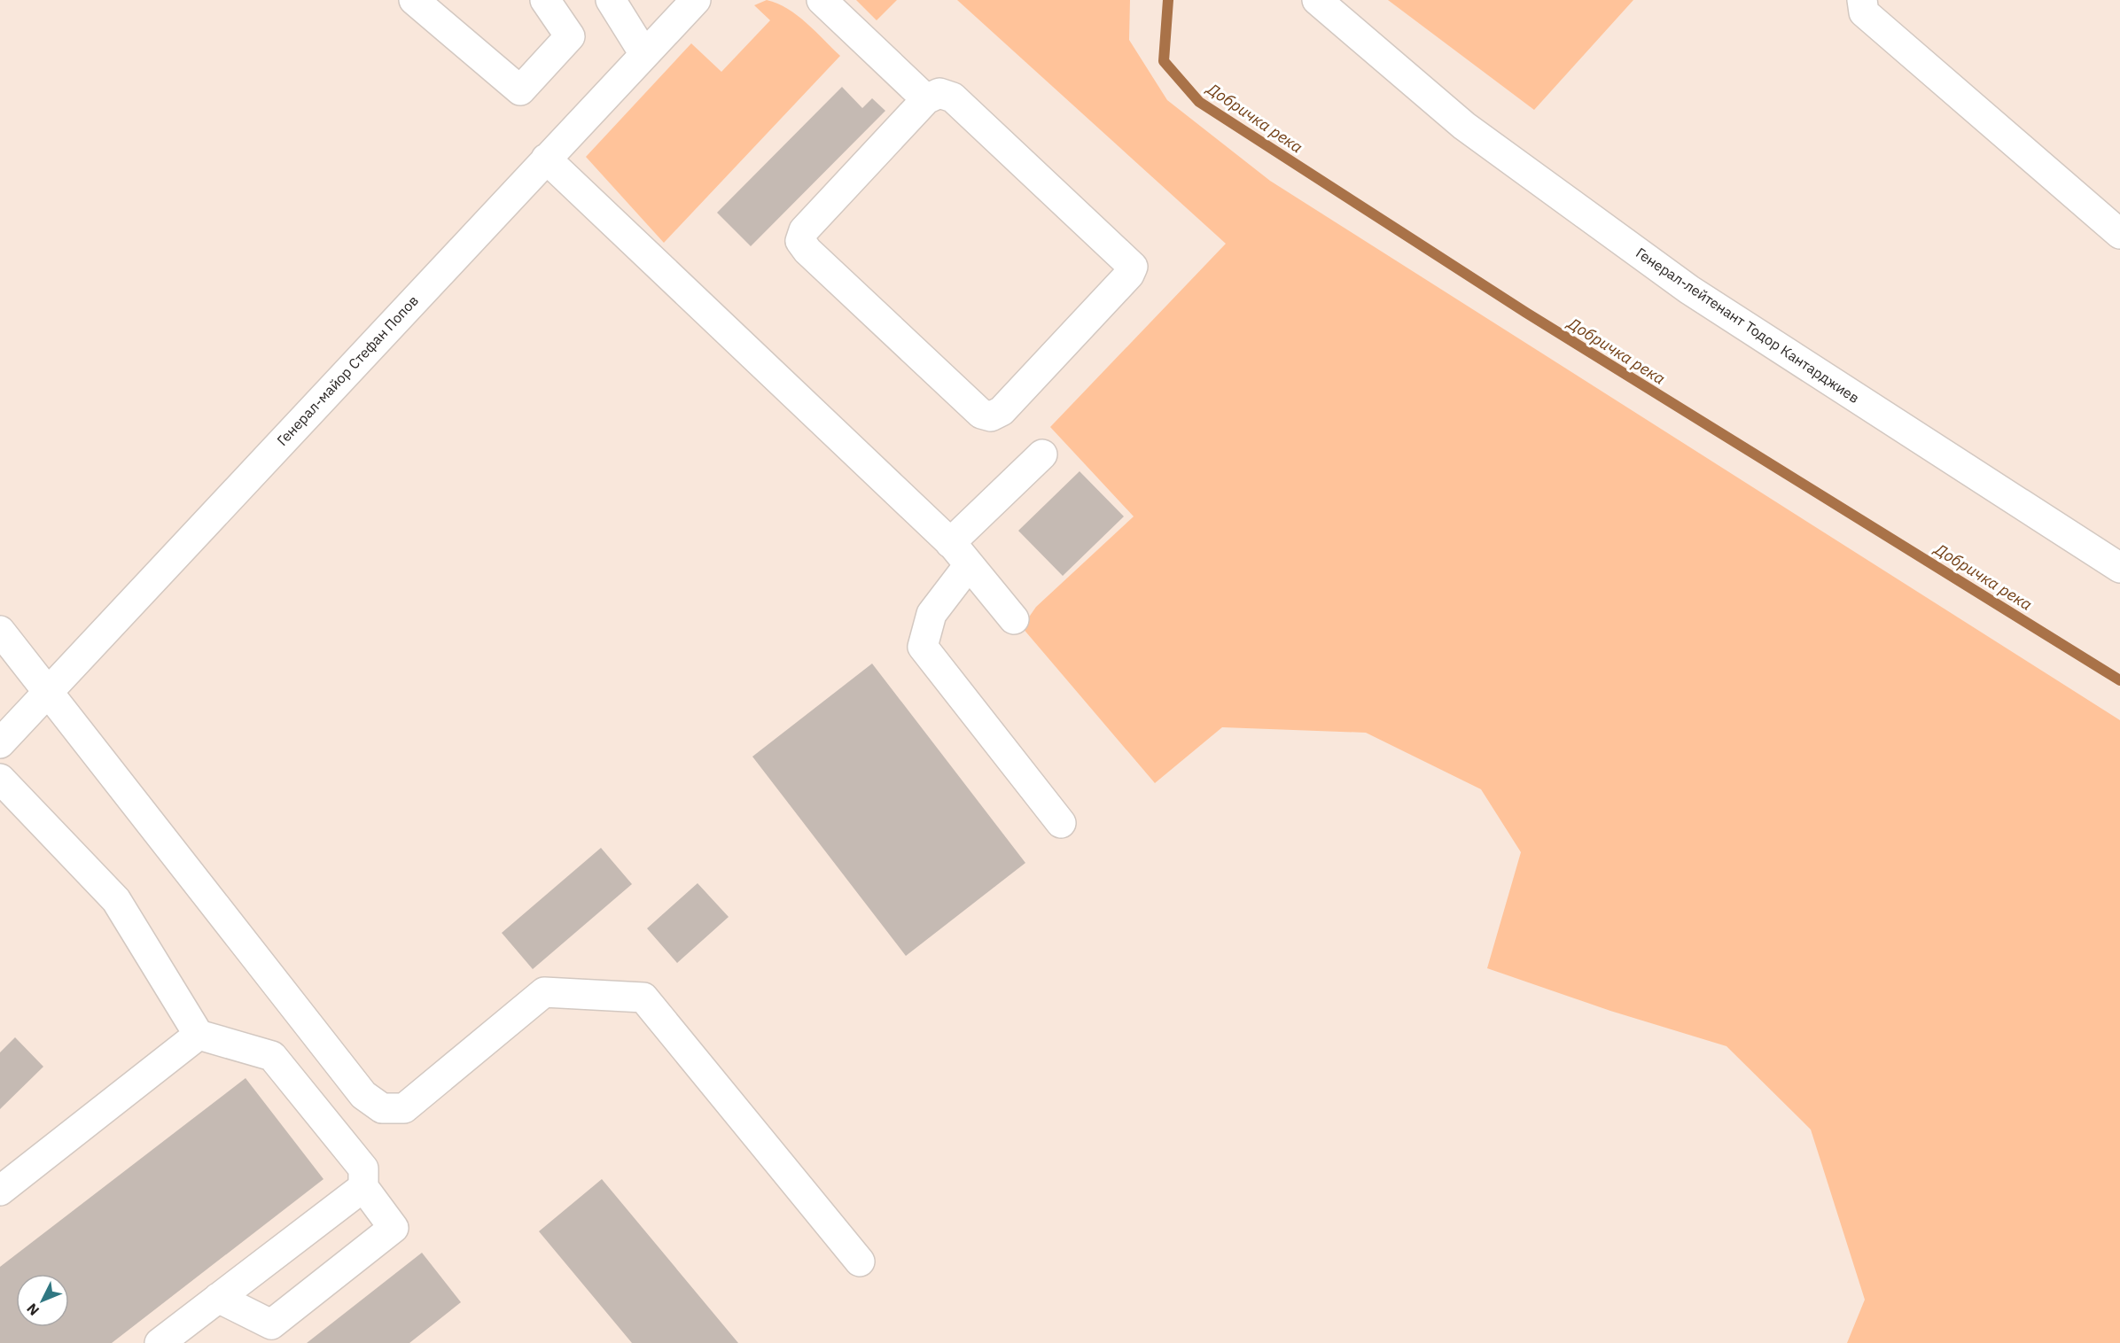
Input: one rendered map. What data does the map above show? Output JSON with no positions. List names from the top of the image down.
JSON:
{
  "streets": {
    "street": ["Генерал-лейтенант Тодор Кантарджиев", "Генерал-майор Стефан Попов"]
  },
  "water": ["Добричка река"],
  "north": "bottom left"
}
